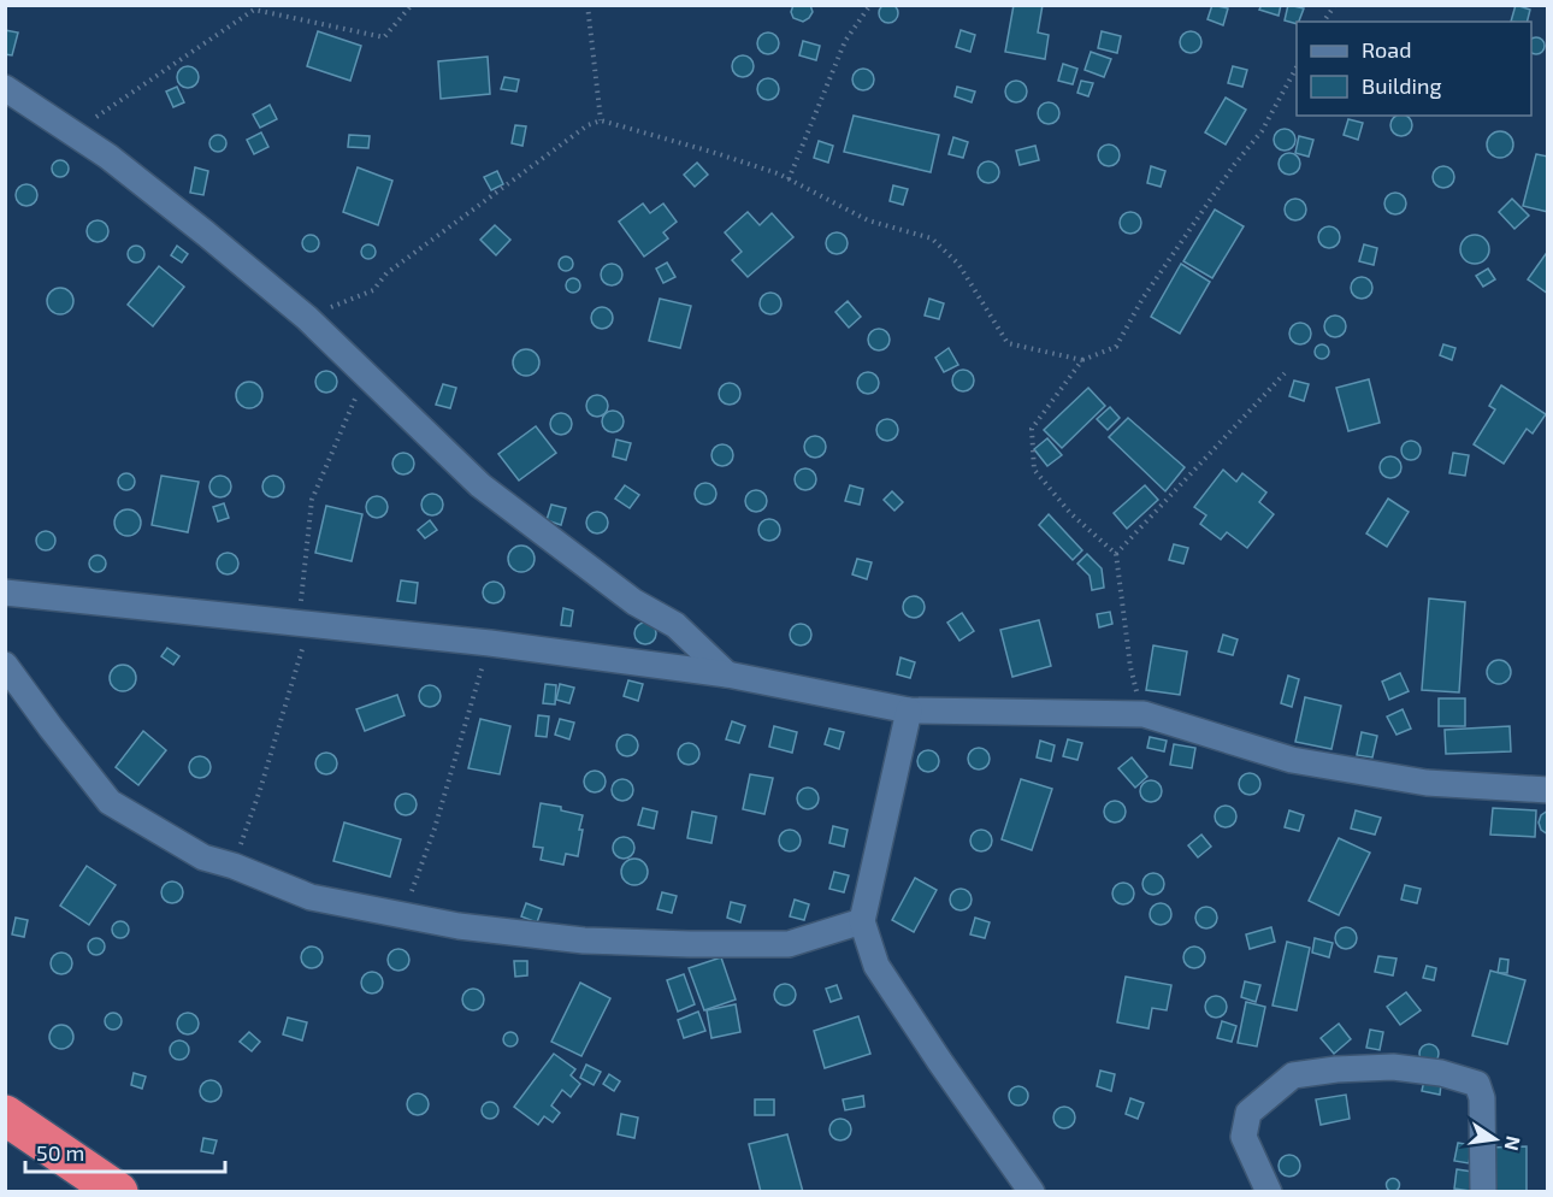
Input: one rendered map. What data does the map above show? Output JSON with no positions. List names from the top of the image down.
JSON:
{
  "legend": ["Road", "Building"],
  "scale_bar": "50 m",
  "north": "right"
}
